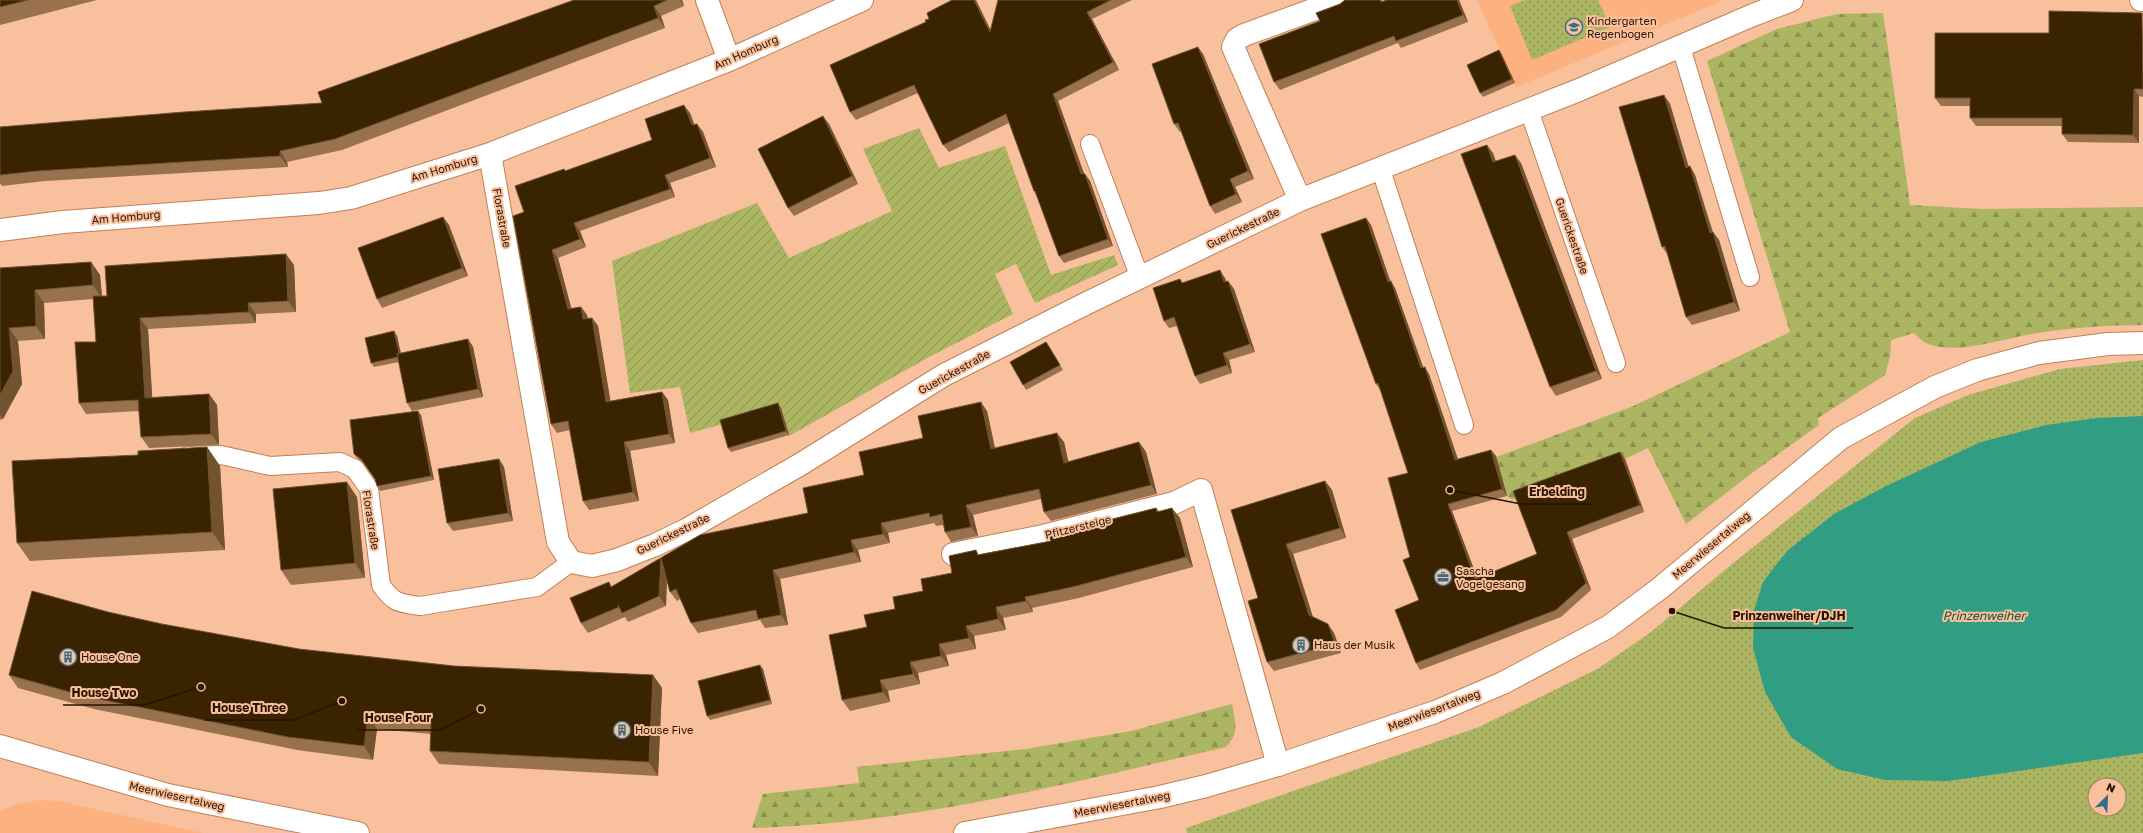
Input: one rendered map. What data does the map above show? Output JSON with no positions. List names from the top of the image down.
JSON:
{
  "streets": {
    "street": [
      "Am Homburg",
      "Florastraße",
      "Guerickestraße",
      "Pfitzersteige",
      "Meerwiesertalweg"
    ]
  },
  "crossings": [
    ["Am Homburg", "Florastraße"],
    ["Florastraße", "Guerickestraße"],
    ["Pfitzersteige", "Meerwiesertalweg"]
  ],
  "water": ["Prinzenweiher"],
  "places": {
    "school or university": ["Kindergarten Regenbogen"],
    "other": [
      "Erbelding",
      "Prinzenweiher/DJH",
      "House Two",
      "House Three",
      "House Four"
    ],
    "office": ["Sascha Vogelgesang"],
    "building": ["Haus der Musik", "House One", "House Five"]
  },
  "north": "top right"
}
